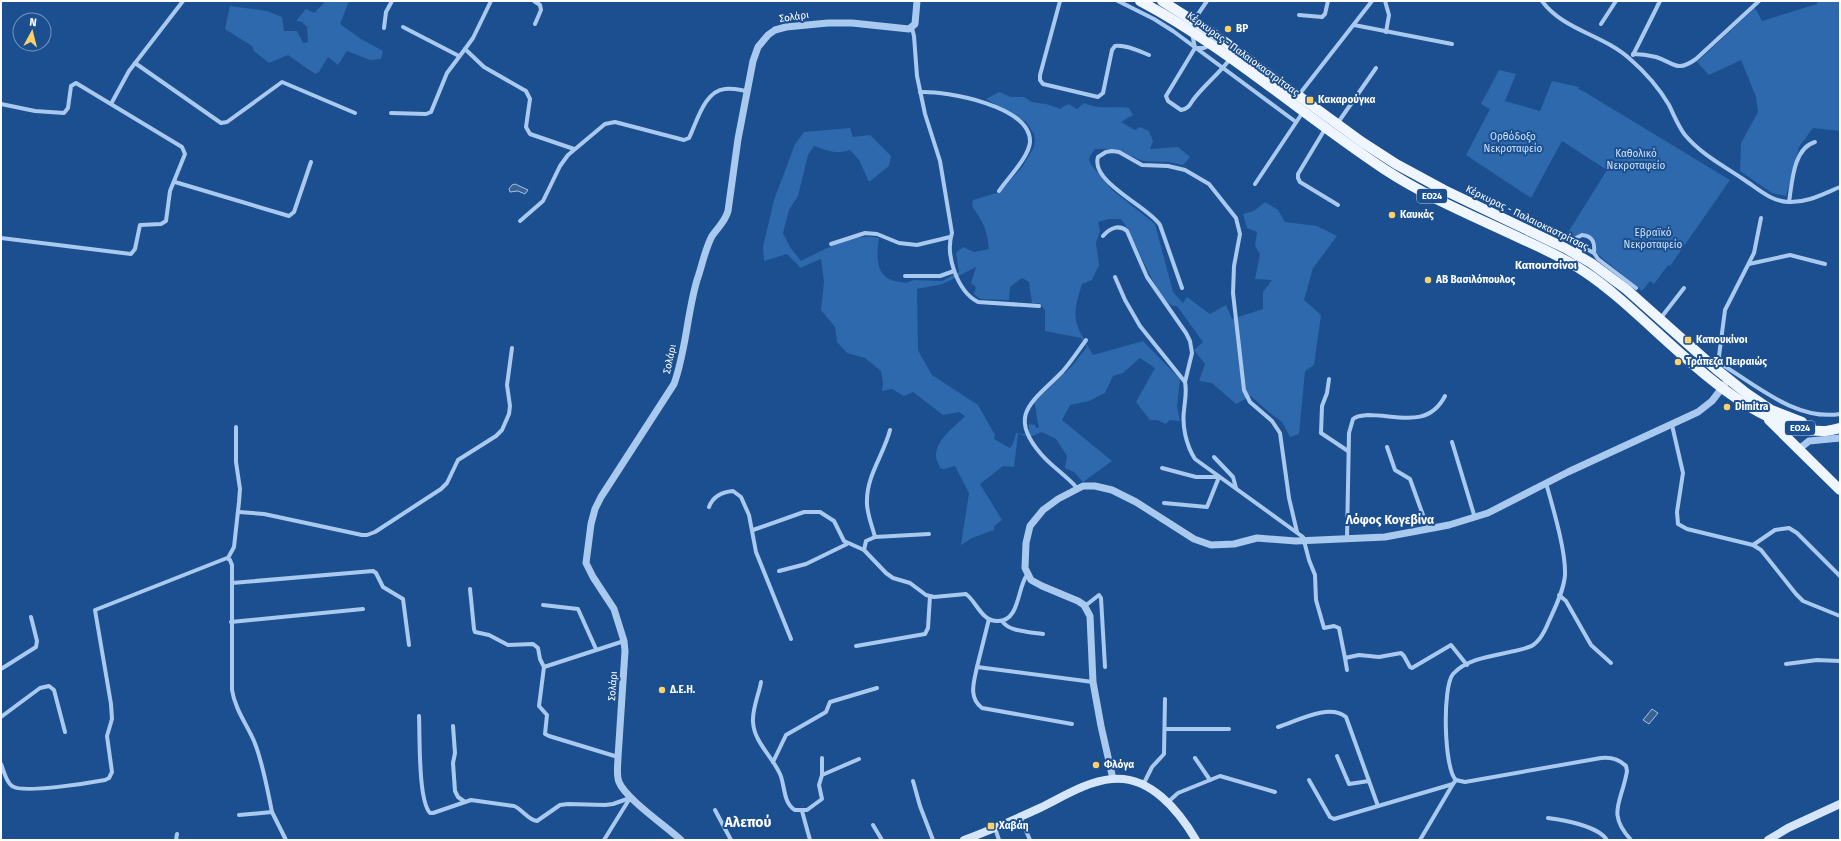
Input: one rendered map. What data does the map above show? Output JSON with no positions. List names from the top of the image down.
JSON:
{
  "streets": {
    "main road": ["Κέρκυρας - Παλαιοκαστρίτσας", "ΕΟ24"],
    "street": ["Σολάρι"]
  },
  "districts": ["Καπουτσίνοι", "Λόφος Κογεβίνα", "Αλεπού"],
  "parks": ["Ορθόδοξο Νεκροταφείο", "Καθολικό Νεκροταφείο", "Εβραϊκό Νεκροταφείο"],
  "places": {
    "other": [
      "BP",
      "Καυκάς",
      "ΑΒ Βασιλόπουλος",
      "Τράπεζα Πειραιώς",
      "Dimitra",
      "Δ.Ε.Η.",
      "Φλόγα"
    ],
    "transit": ["Κακαρούγκα", "Καπουκίνοι", "Χαβάη"]
  },
  "north": "top"
}
